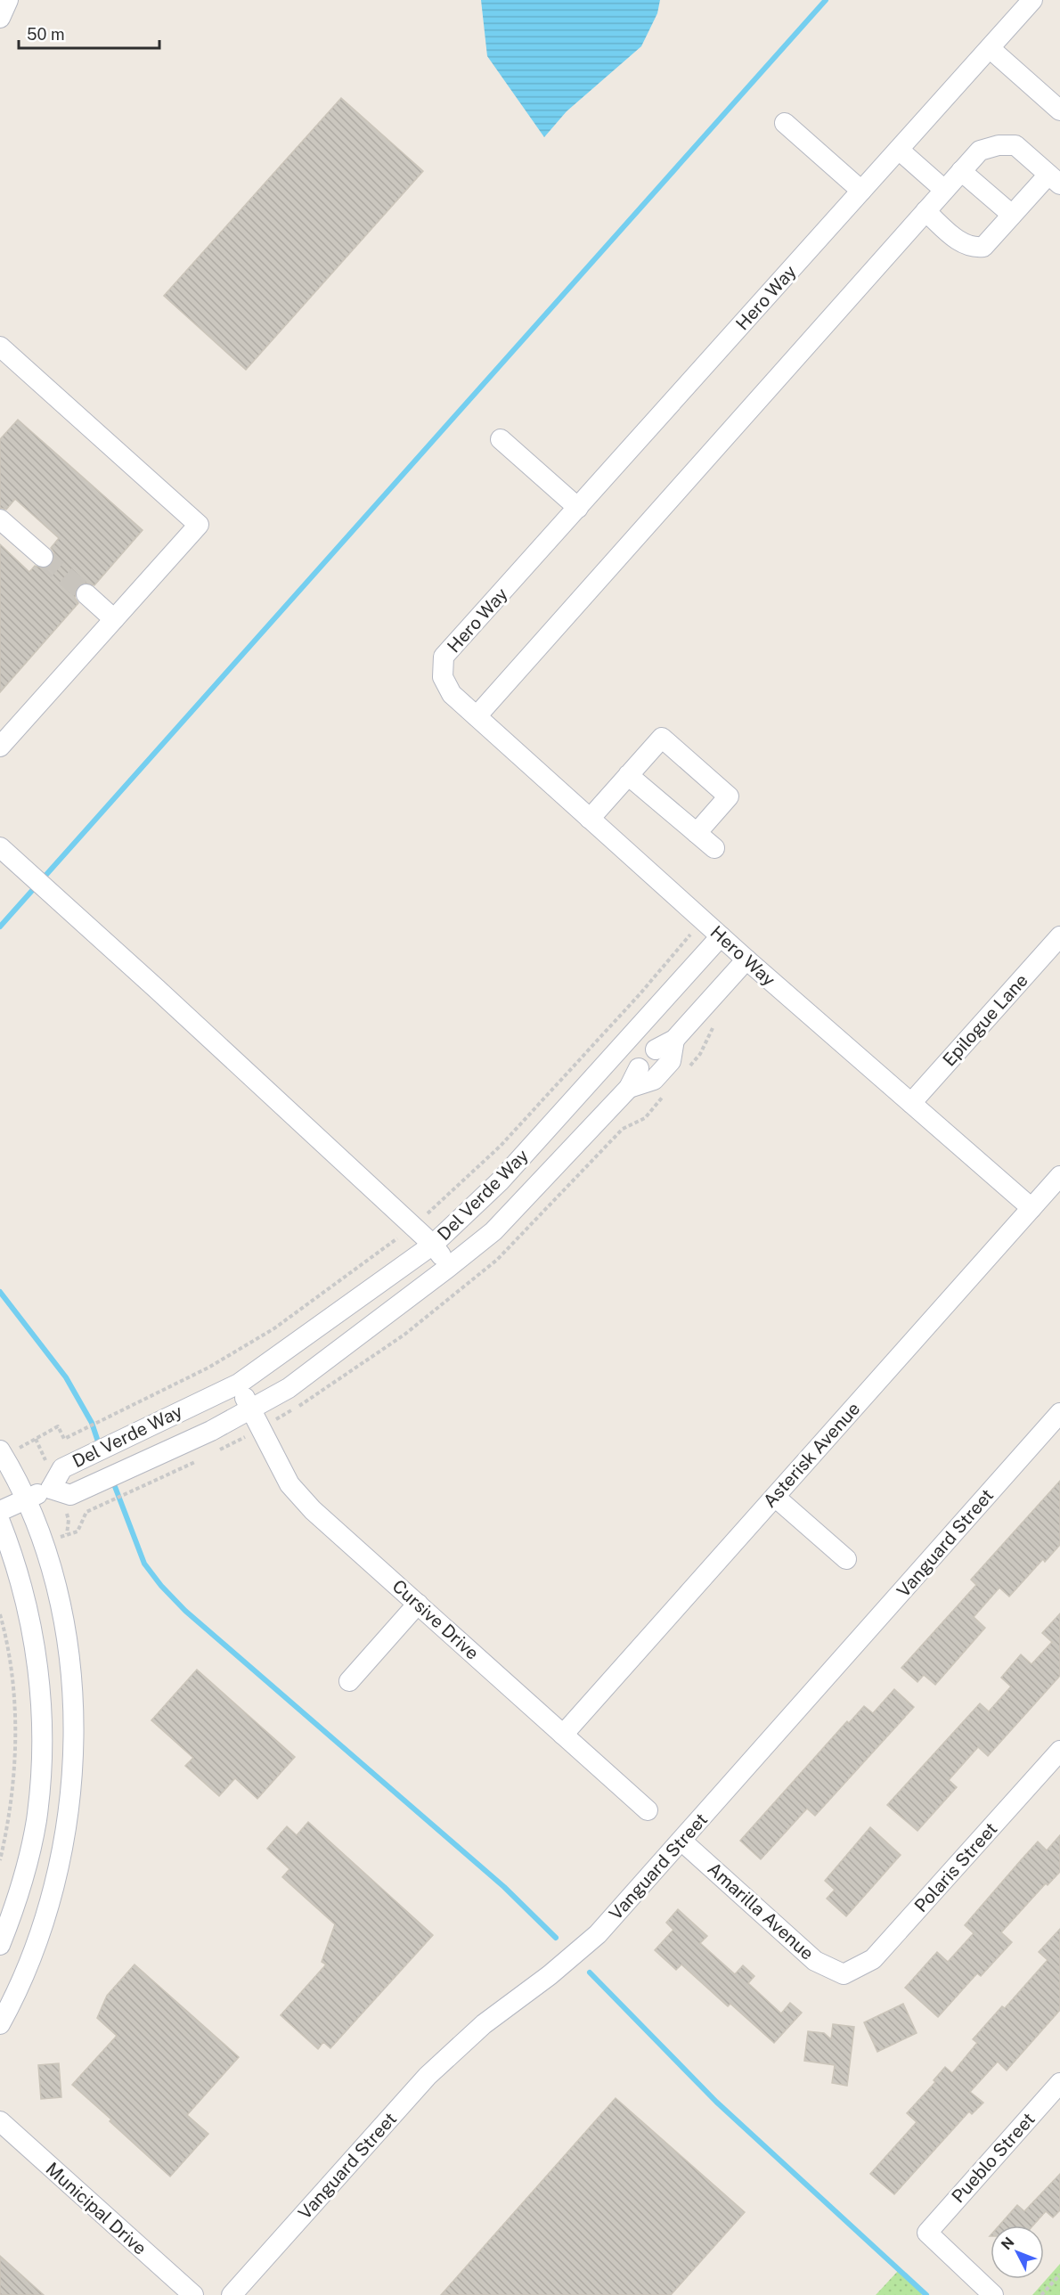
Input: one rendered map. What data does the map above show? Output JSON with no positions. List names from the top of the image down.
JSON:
{
  "streets": {
    "street": [
      "Hero Way",
      "Epilogue Lane",
      "Del Verde Way",
      "Asterisk Avenue",
      "Vanguard Street",
      "Cursive Drive",
      "Polaris Street",
      "Amarilla Avenue",
      "Pueblo Street",
      "Municipal Drive"
    ]
  },
  "crossings": [
    ["Hero Way", "Epilogue Lane"],
    ["Hero Way", "Del Verde Way"],
    ["Hero Way", "Asterisk Avenue"],
    ["Del Verde Way", "Cursive Drive"],
    ["Asterisk Avenue", "Cursive Drive"],
    ["Vanguard Street", "Amarilla Avenue"],
    ["Polaris Street", "Amarilla Avenue"]
  ],
  "scale_bar": "50 m",
  "north": "top left"
}
